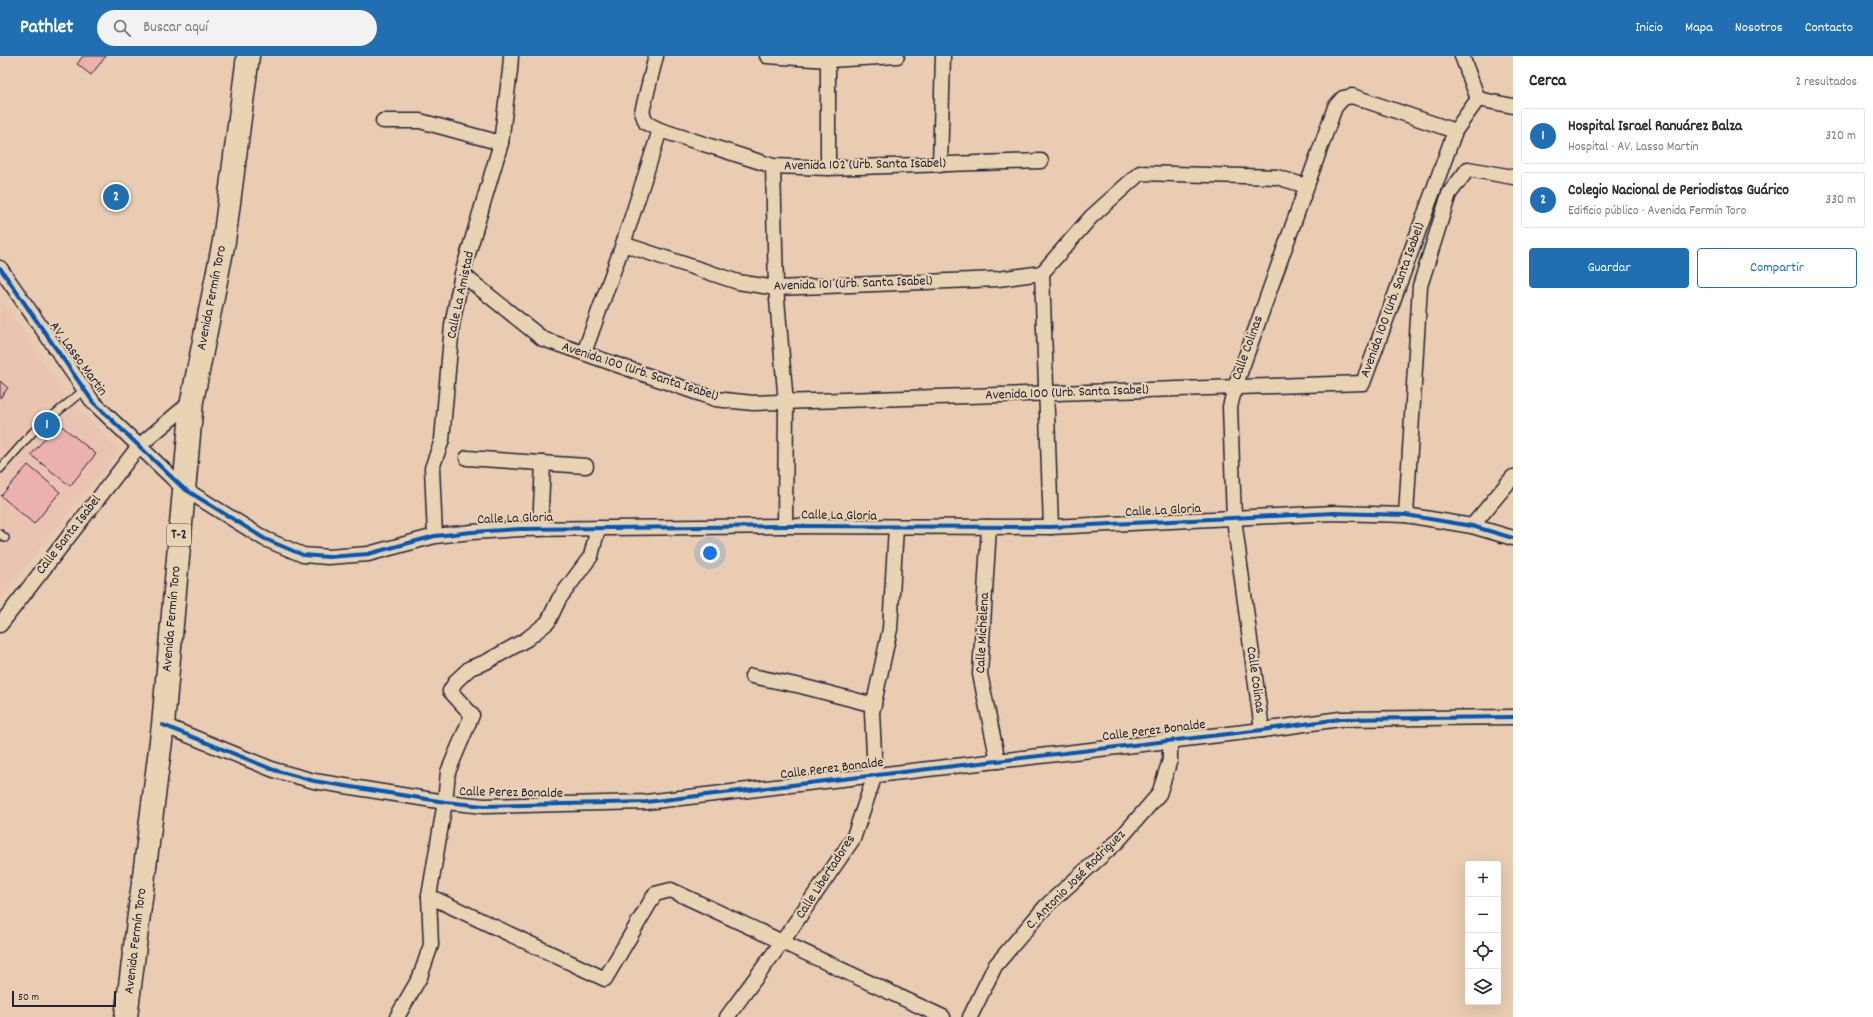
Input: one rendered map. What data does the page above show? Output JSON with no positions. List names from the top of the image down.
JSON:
{
  "streets": {
    "highway": ["Avenida Fermín Toro", "T-2"],
    "street": [
      "Avenida 102 (Urb. Santa Isabel)",
      "Avenida 101 (Urb. Santa Isabel)",
      "Calle La Amistad",
      "Avenida 100 (Urb. Santa Isabel)",
      "Calle Colinas",
      "AV. Lasso Martin",
      "Calle La Gloria",
      "Calle Santa Isabel",
      "Calle Michelena",
      "Calle Perez Bonalde",
      "Calle Libertadores",
      "C. Antonio José Rodriguez"
    ]
  },
  "crossings": [
    ["Calle La Amistad", "Avenida 100 (Urb. Santa Isabel)"],
    ["Calle La Amistad", "Calle La Gloria"],
    ["Avenida Fermín Toro", "AV. Lasso Martin"],
    ["Avenida Fermín Toro", "Calle La Gloria"],
    ["Avenida Fermín Toro", "Calle Santa Isabel"],
    ["Avenida Fermín Toro", "Calle Perez Bonalde"],
    ["Avenida 100 (Urb. Santa Isabel)", "Calle Colinas"],
    ["Calle Colinas", "Calle La Gloria"],
    ["Calle Colinas", "Calle Perez Bonalde"],
    ["AV. Lasso Martin", "Calle La Gloria"],
    ["AV. Lasso Martin", "Calle Santa Isabel"],
    ["Calle La Gloria", "Calle Michelena"],
    ["Calle La Gloria", "Calle Libertadores"],
    ["Calle Michelena", "Calle Perez Bonalde"],
    ["Calle Perez Bonalde", "Calle Libertadores"],
    ["Calle Perez Bonalde", "C. Antonio José Rodriguez"]
  ],
  "scale_bar": "50 m",
  "page": {
    "header": "Pathlet",
    "search": "Buscar aquí",
    "nav": [
      "Inicio",
      "Mapa",
      "Nosotros",
      "Contacto"
    ],
    "heading": ["Cerca", "2 resultados"],
    "list": [
      {
        "mark": "1",
        "name": "Hospital Israel Ranuárez Balza",
        "note": "Hospital · AV. Lasso Martin",
        "value": "320 m"
      },
      {
        "mark": "2",
        "name": "Colegio Nacional de Periodistas Guárico",
        "note": "Edificio público · Avenida Fermín Toro",
        "value": "330 m"
      }
    ],
    "pins": ["2", "1"],
    "buttons": ["Guardar", "Compartir"],
    "map_buttons": ["+", "−"],
    "scale": "50 m"
  }
}
